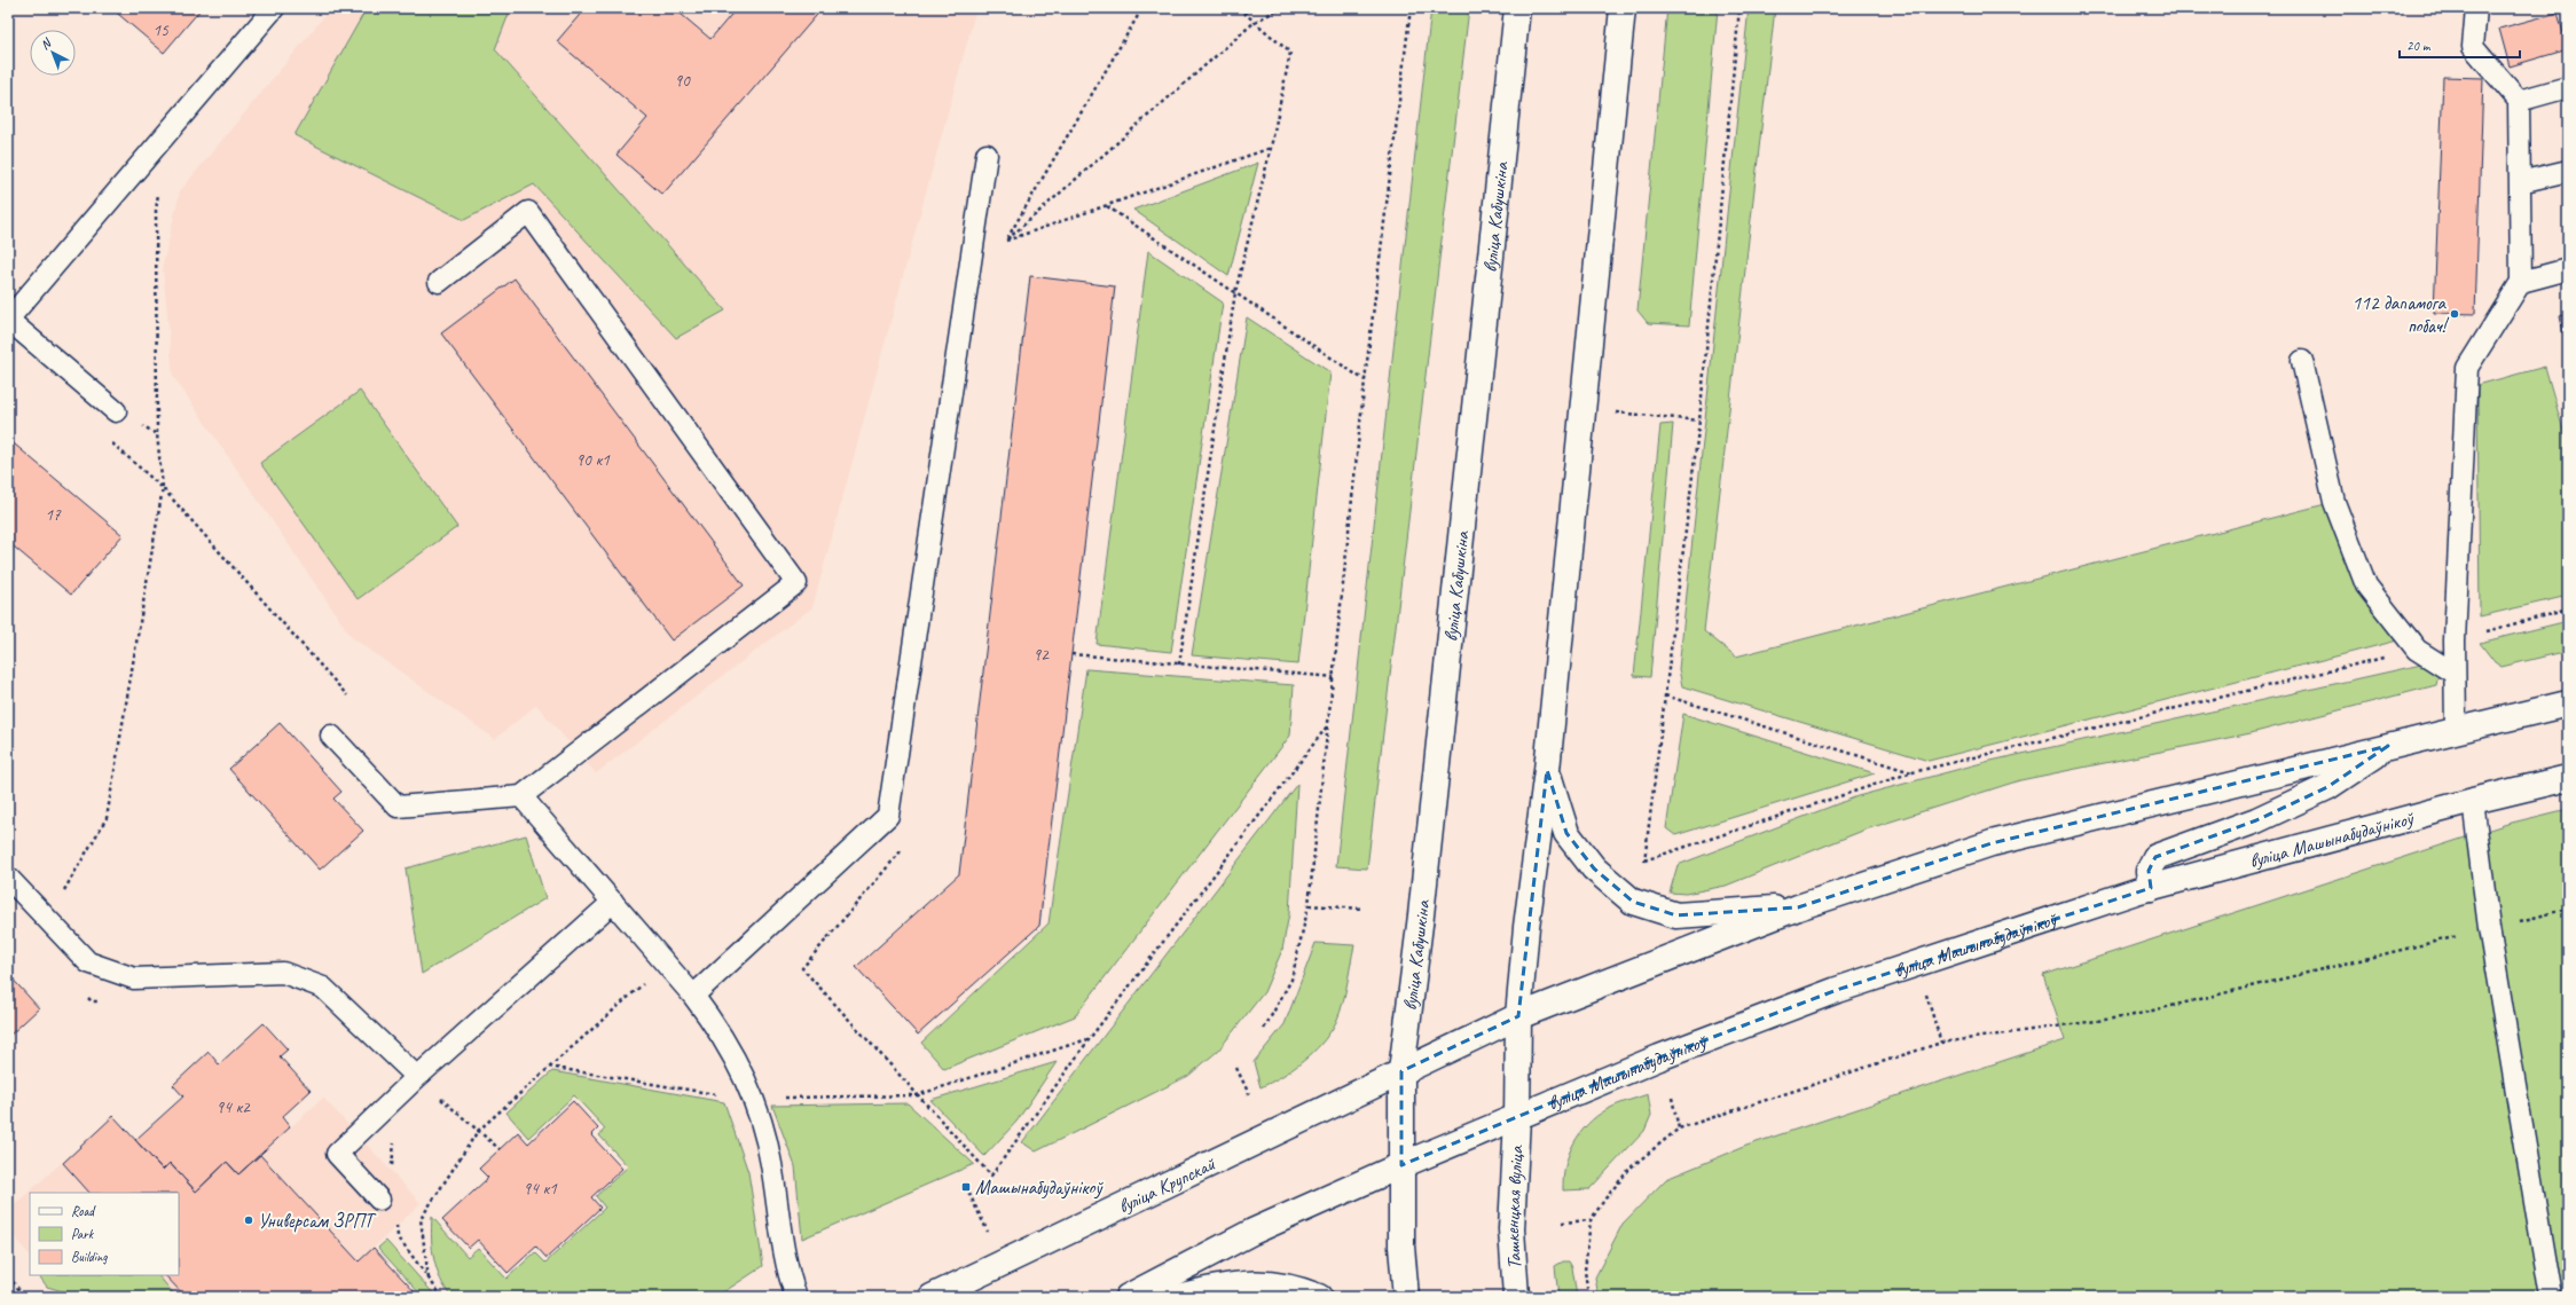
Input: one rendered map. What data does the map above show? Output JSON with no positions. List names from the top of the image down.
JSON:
{
  "streets": {
    "main road": [
      "вуліца Кабушкіна",
      "вуліца Машынабудаўнікоў",
      "вуліца Крупскай",
      "Ташкенцкая вуліца"
    ]
  },
  "crossings": [
    ["вуліца Кабушкіна", "вуліца Машынабудаўнікоў"],
    ["вуліца Кабушкіна", "вуліца Крупскай"],
    ["вуліца Машынабудаўнікоў", "Ташкенцкая вуліца"]
  ],
  "places": {
    "other": ["112 дапамога побач!", "Универсам ЗРПТ"],
    "transit": ["Машынабудаўнікоў"]
  },
  "house_numbers": [
    "15",
    "90",
    "90 к1",
    "17",
    "92",
    "94 к2",
    "94 к1"
  ],
  "legend": ["Road", "Park", "Building"],
  "scale_bar": "20 m",
  "north": "top left"
}
